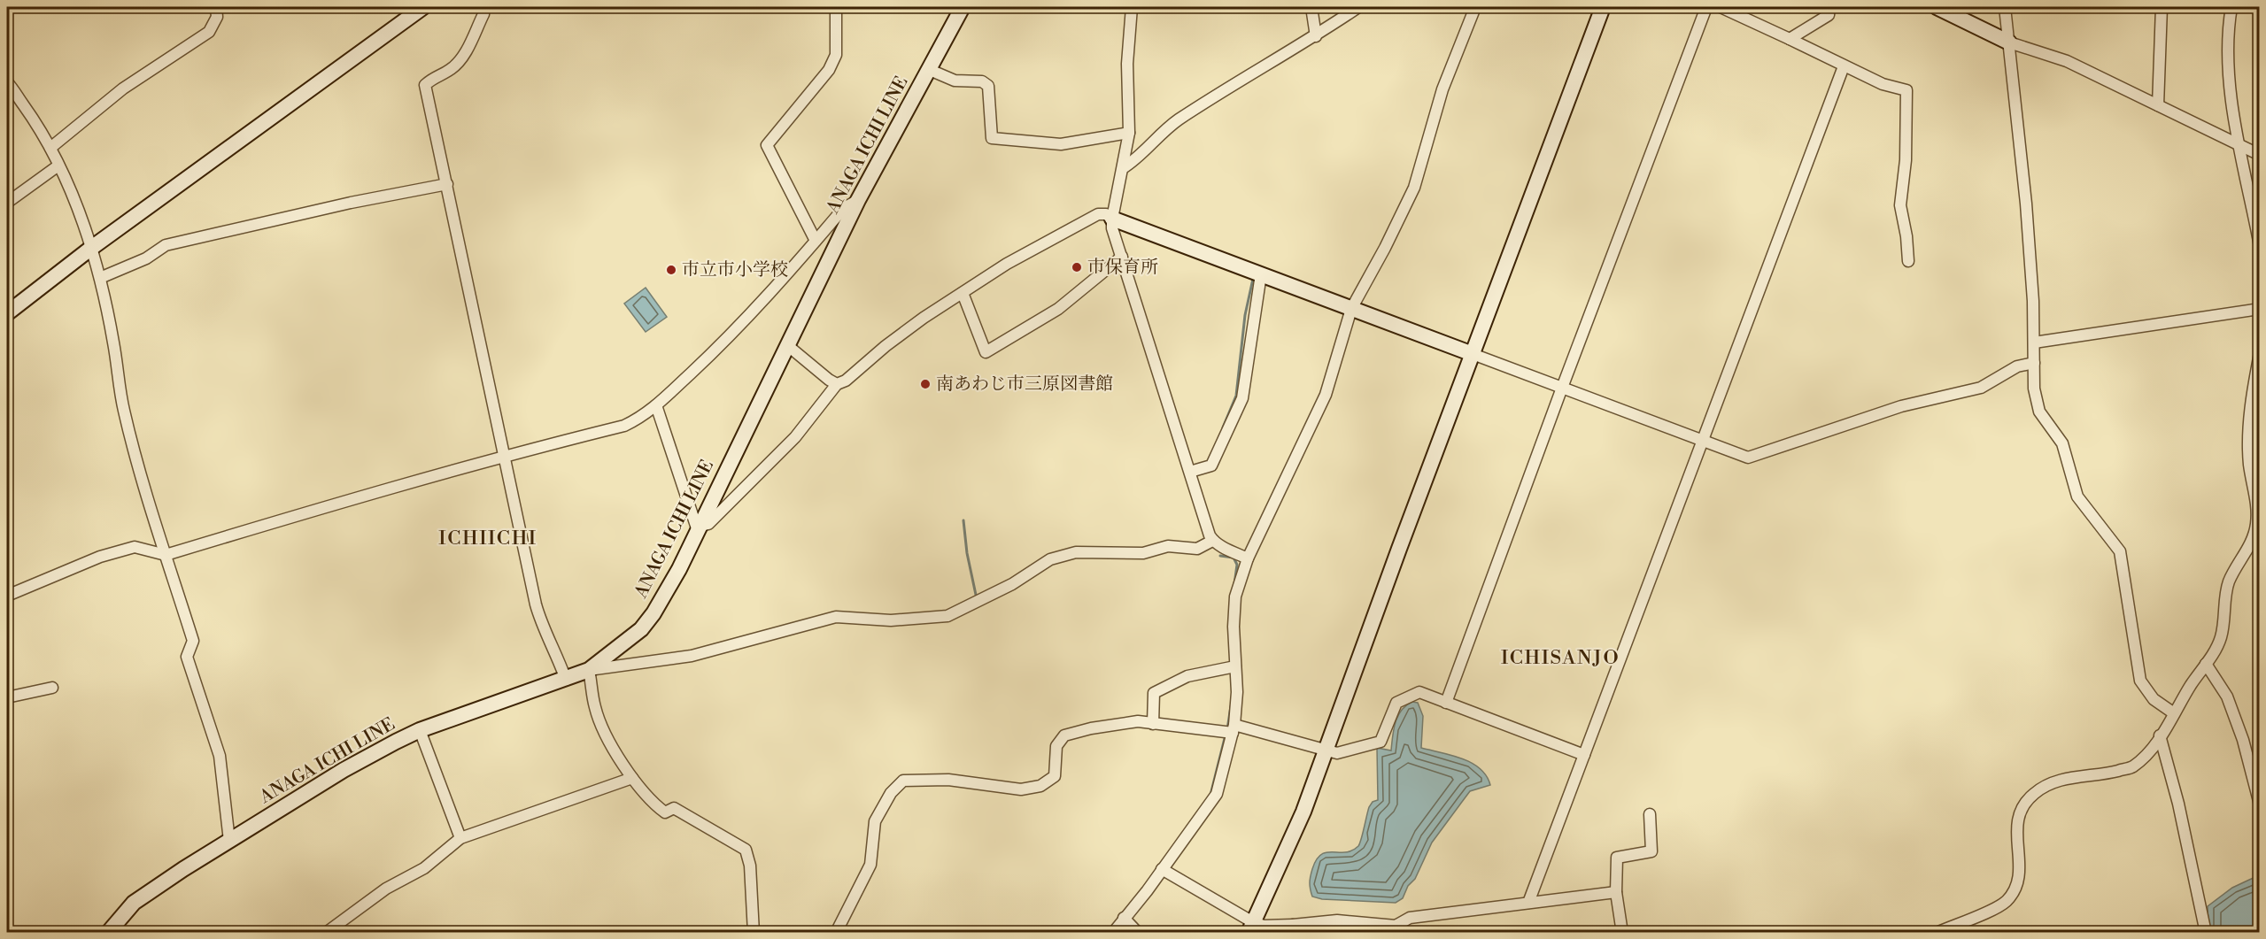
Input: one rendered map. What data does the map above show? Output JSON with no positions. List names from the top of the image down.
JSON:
{
  "streets": {
    "street": ["ANAGA ICHI LINE"]
  },
  "districts": ["ICHIICHI", "ICHISANJO"],
  "places": ["市保育所", "市立市小学校", "南あわじ市三原図書館"]
}
